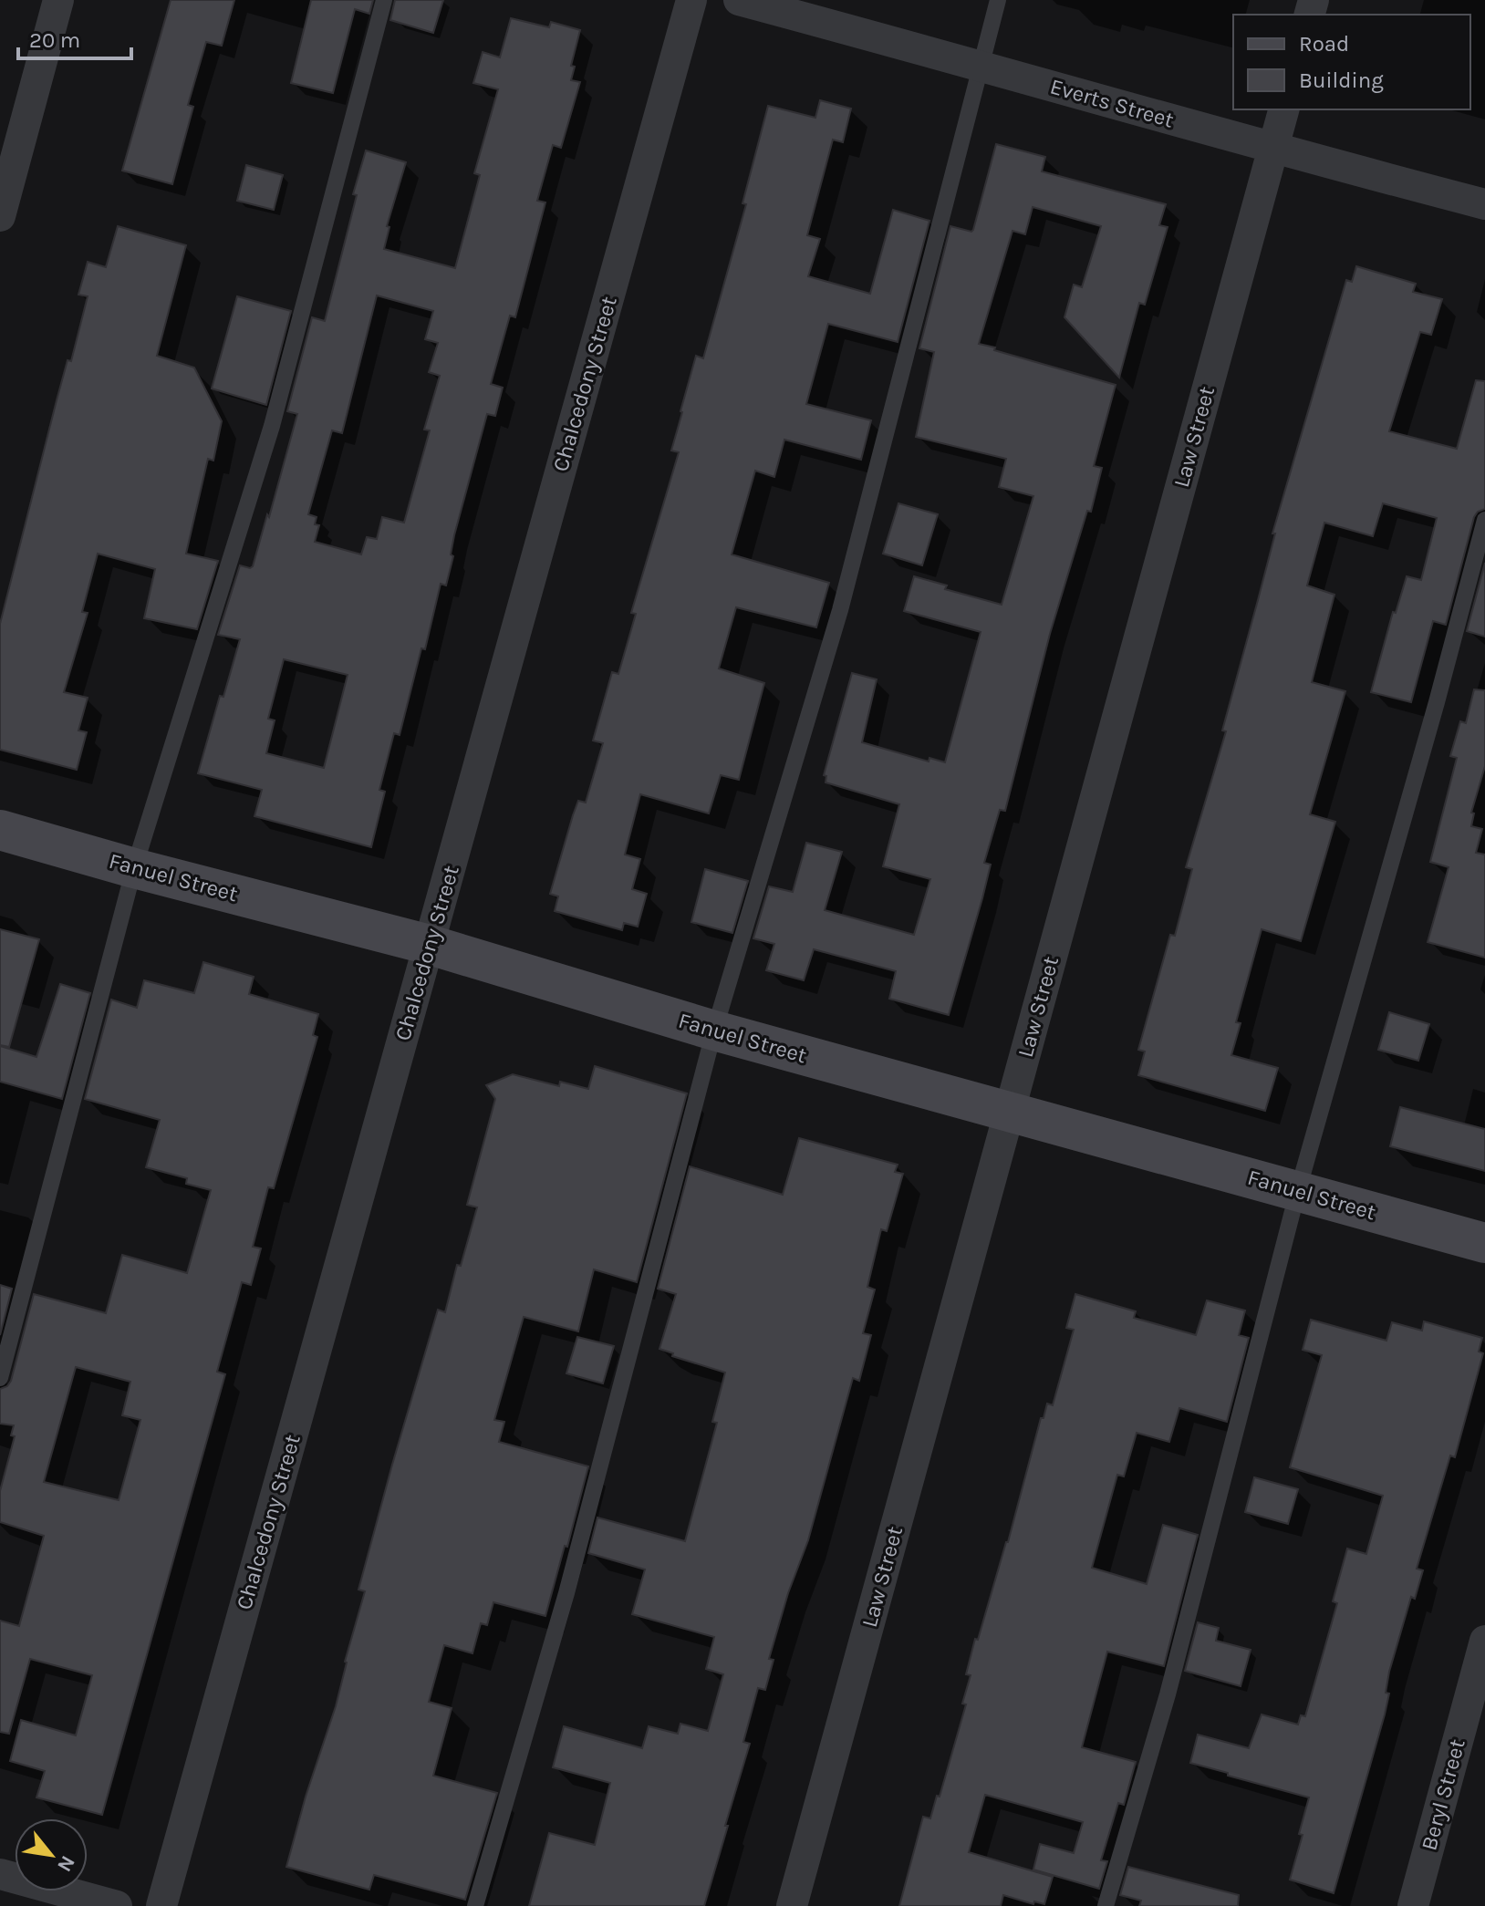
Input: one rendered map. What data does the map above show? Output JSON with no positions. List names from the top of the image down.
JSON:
{
  "streets": {
    "street": [
      "Everts Street",
      "Chalcedony Street",
      "Law Street",
      "Fanuel Street",
      "Beryl Street"
    ]
  },
  "crossings": [
    ["Everts Street", "Law Street"],
    ["Chalcedony Street", "Fanuel Street"],
    ["Law Street", "Fanuel Street"]
  ],
  "legend": ["Road", "Building"],
  "scale_bar": "20 m",
  "north": "bottom right"
}
